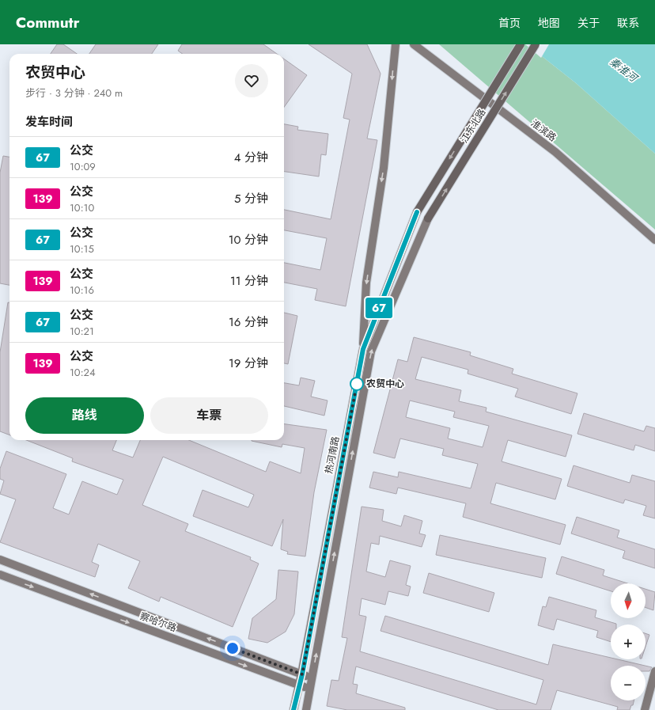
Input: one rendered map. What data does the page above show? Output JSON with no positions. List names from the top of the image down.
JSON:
{
  "streets": {
    "main road": [
      "江东北路",
      "淮滨路",
      "热河南路",
      "察哈尔路"
    ]
  },
  "crossings": [
    ["江东北路", "热河南路"],
    ["热河南路", "察哈尔路"]
  ],
  "water": ["秦淮河"],
  "places": ["农贸中心"],
  "lines": ["bus line 67"],
  "north": "bottom",
  "page": {
    "header": "Commutr",
    "nav": [
      "首页",
      "地图",
      "关于",
      "联系"
    ],
    "on_map": "67",
    "heading": [
      ["农贸中心", "步行 · 3 分钟 · 240 m"],
      "发车时间"
    ],
    "list": [
      {
        "mark": "67",
        "name": "公交",
        "note": "10:09",
        "value": "4 分钟"
      },
      {
        "mark": "139",
        "name": "公交",
        "note": "10:10",
        "value": "5 分钟"
      },
      {
        "mark": "67",
        "name": "公交",
        "note": "10:15",
        "value": "10 分钟"
      },
      {
        "mark": "139",
        "name": "公交",
        "note": "10:16",
        "value": "11 分钟"
      },
      {
        "mark": "67",
        "name": "公交",
        "note": "10:21",
        "value": "16 分钟"
      },
      {
        "mark": "139",
        "name": "公交",
        "note": "10:24",
        "value": "19 分钟"
      }
    ],
    "buttons": ["路线", "车票"],
    "map_buttons": ["+", "−"]
  }
}
